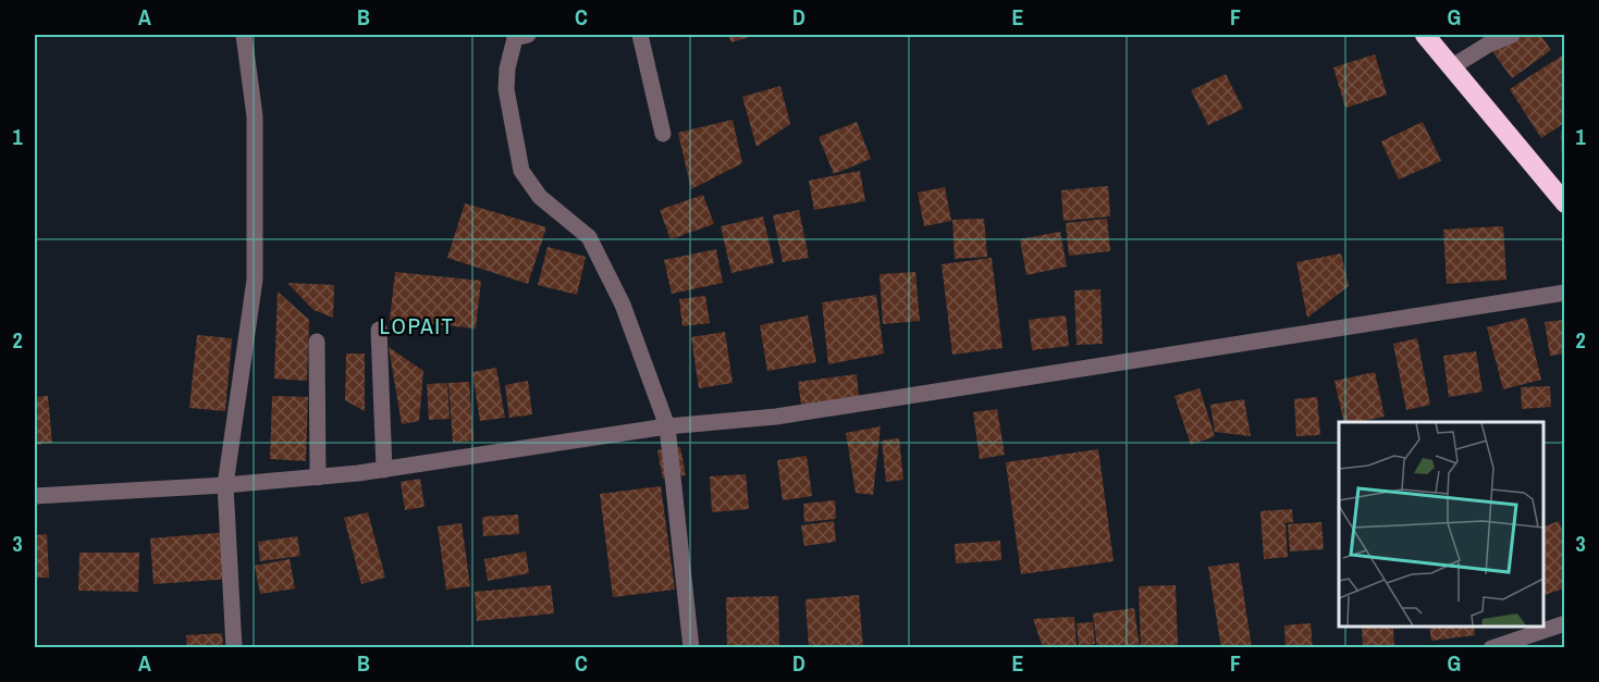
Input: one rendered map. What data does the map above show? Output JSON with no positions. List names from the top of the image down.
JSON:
{
  "districts": ["LOPAIT"],
  "grid": {
    "columns": [
      "A",
      "B",
      "C",
      "D",
      "E",
      "F",
      "G"
    ],
    "rows": ["1", "2", "3"]
  }
}
